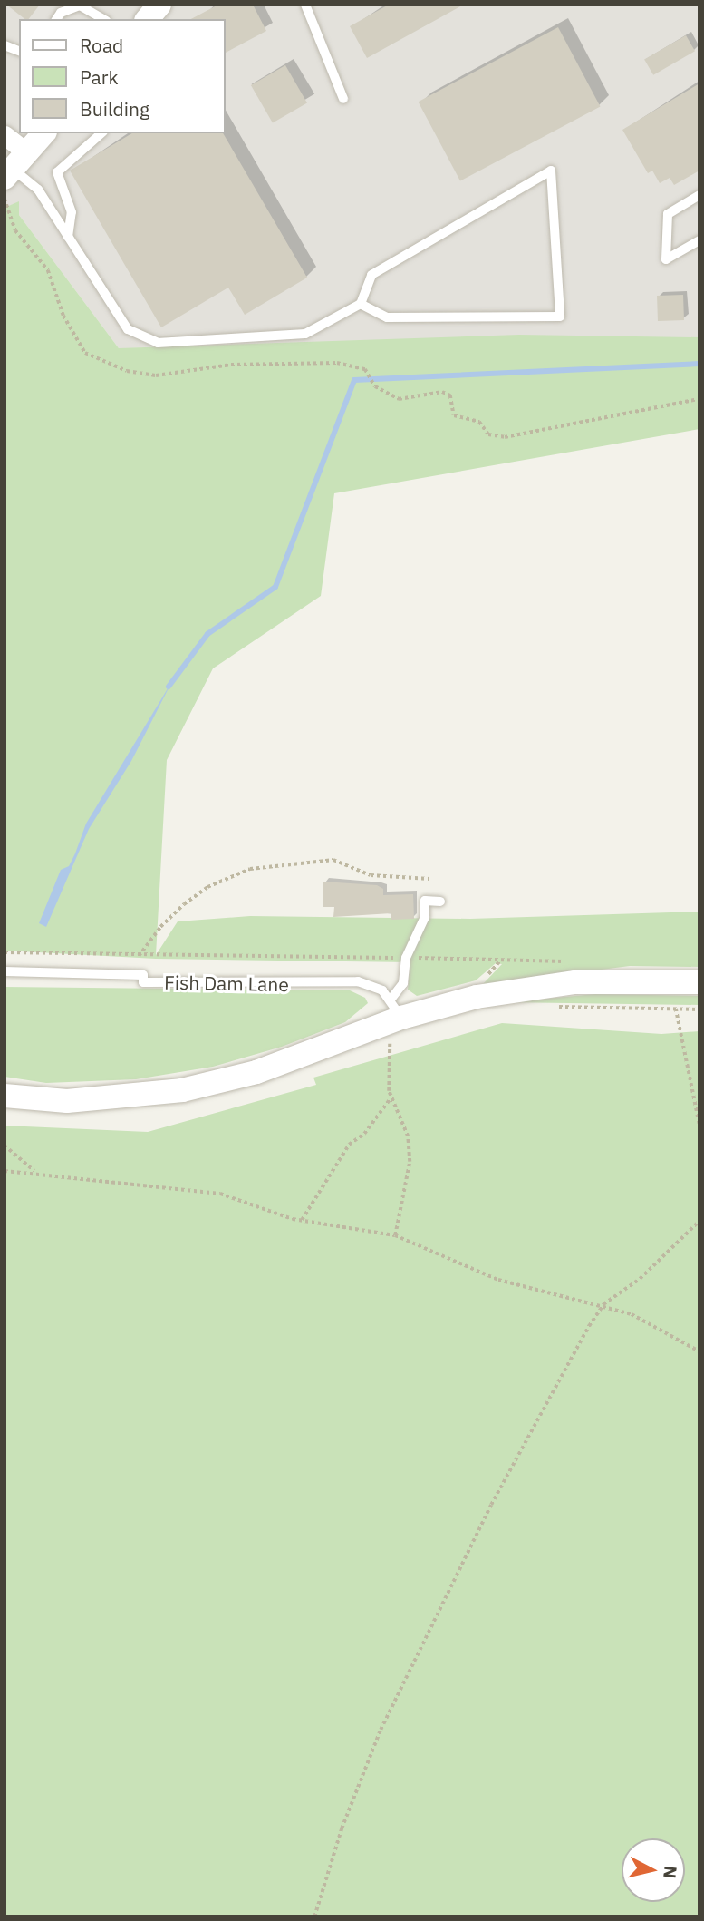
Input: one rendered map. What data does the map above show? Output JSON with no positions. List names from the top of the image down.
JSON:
{
  "streets": {
    "lane": ["Fish Dam Lane"]
  },
  "legend": ["Road", "Park", "Building"],
  "north": "right"
}
